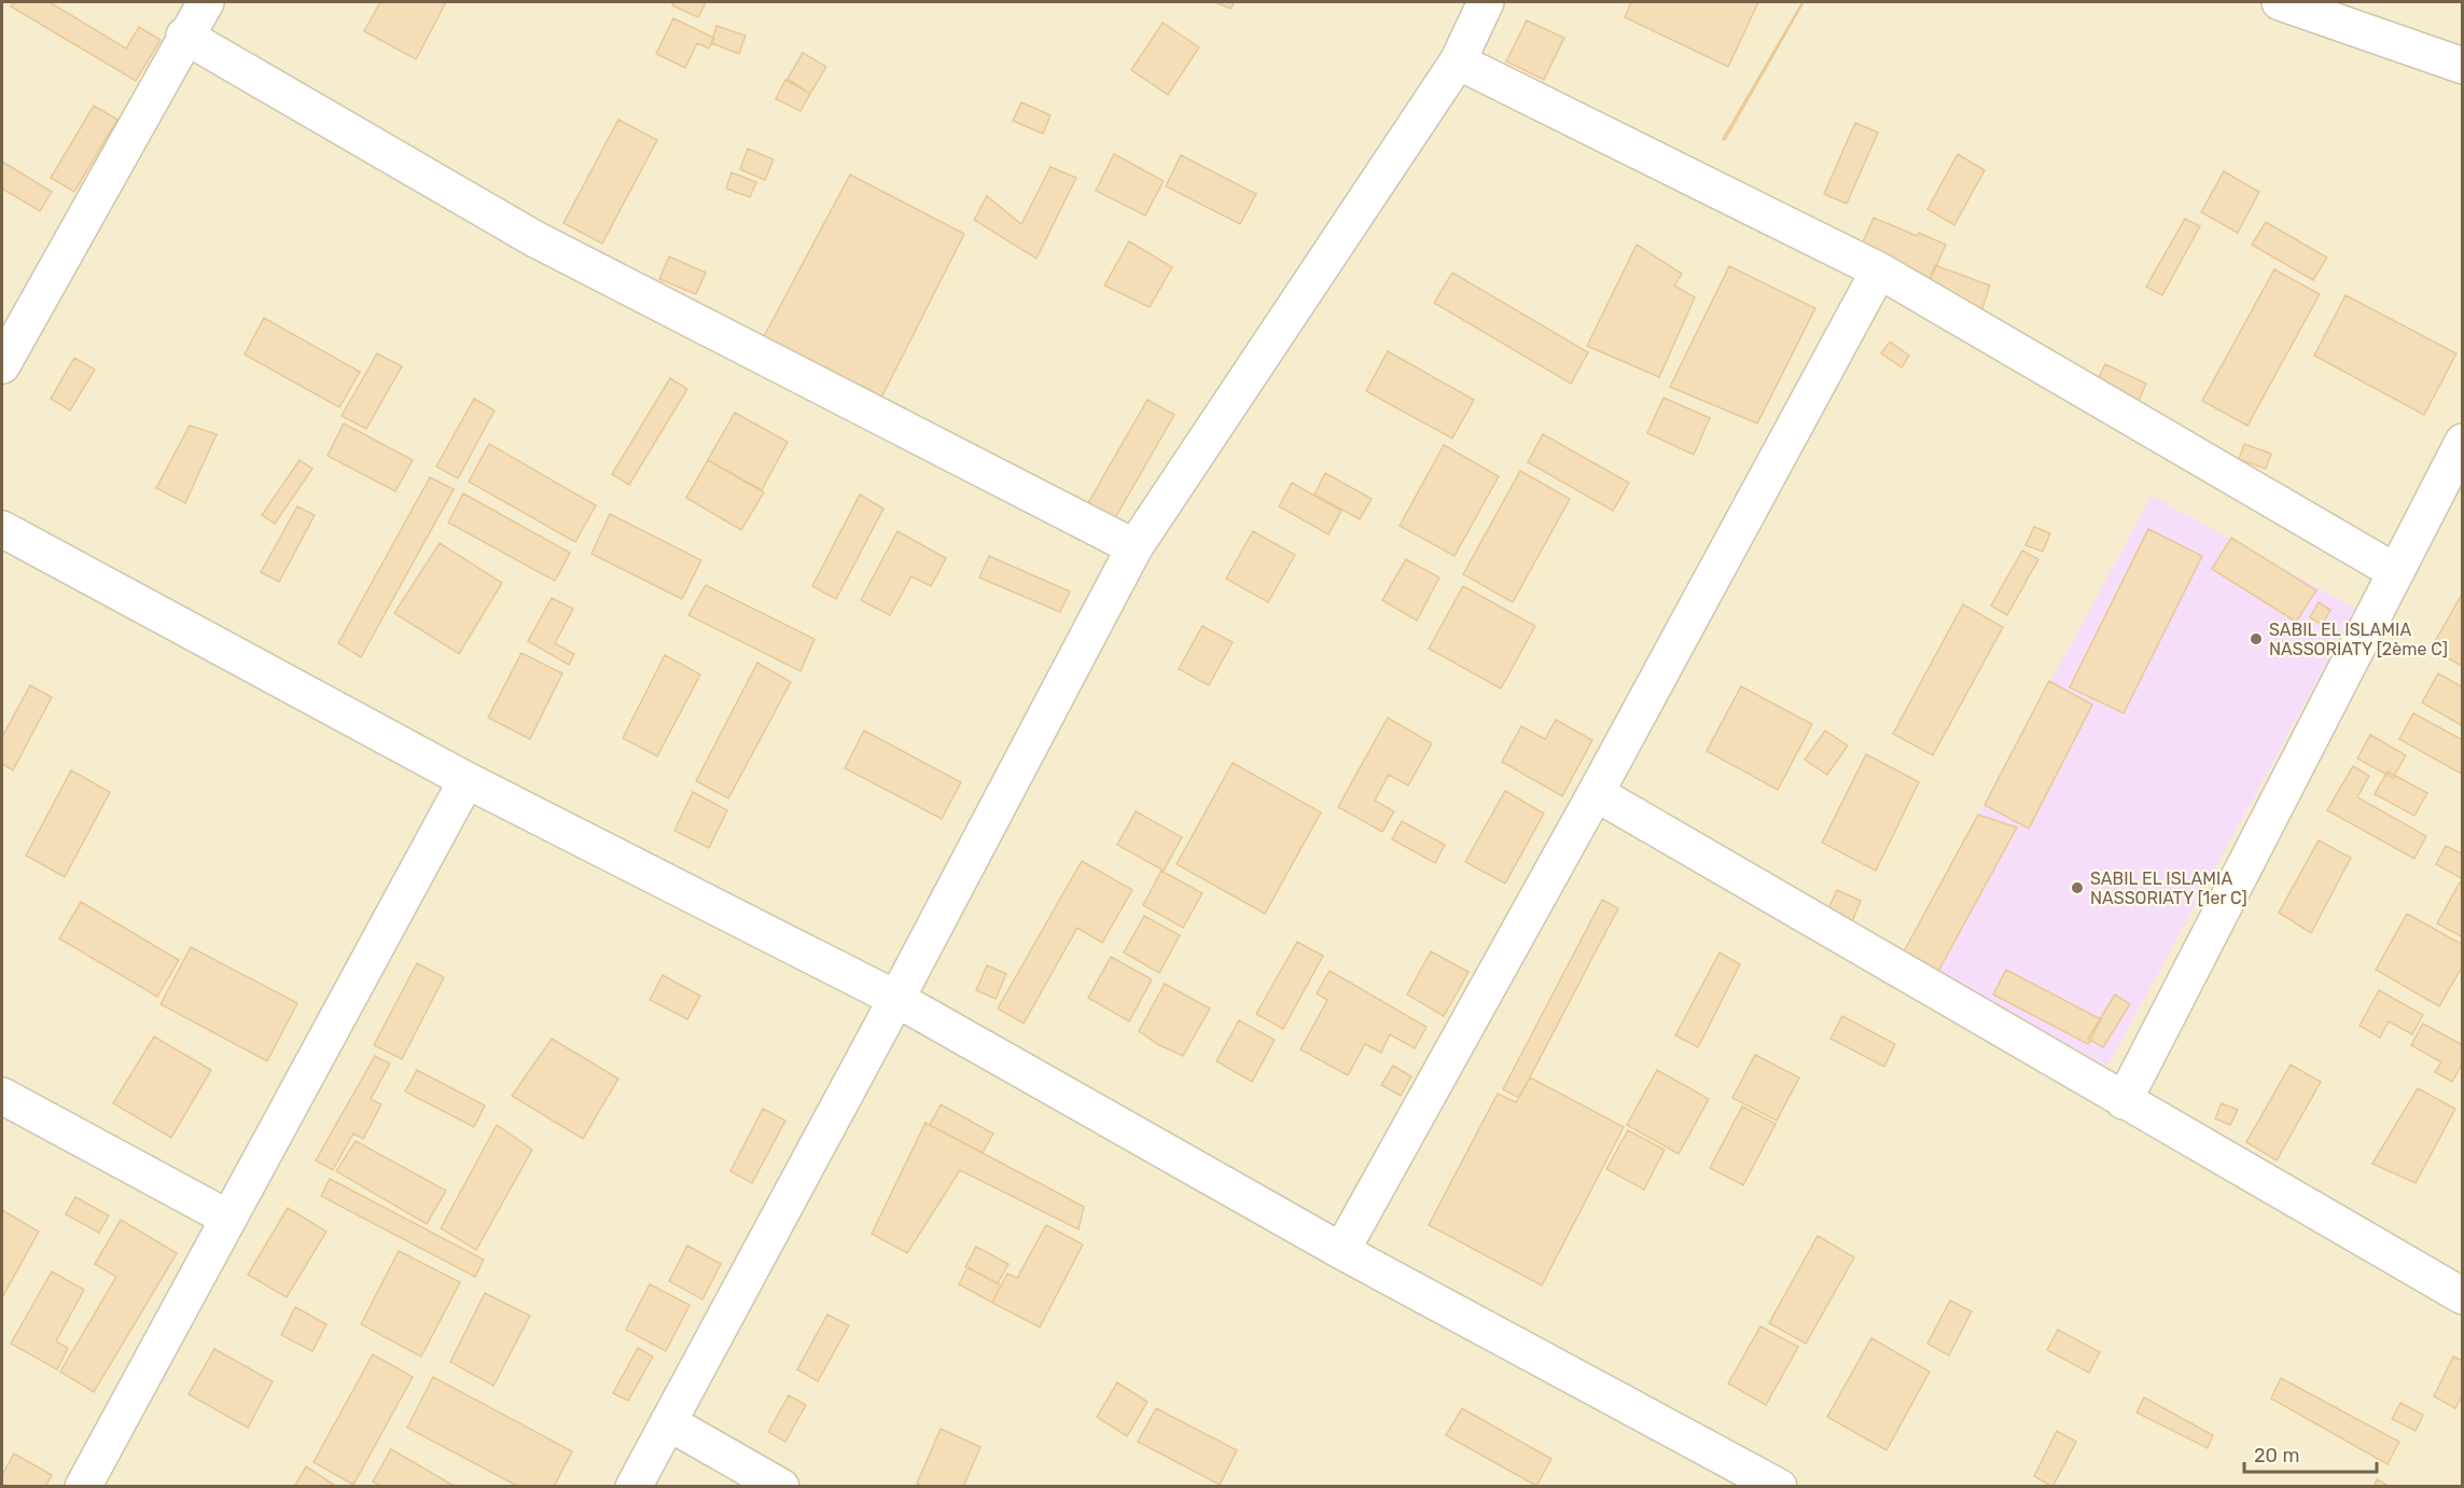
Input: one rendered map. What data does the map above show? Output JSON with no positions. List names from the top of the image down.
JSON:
{
  "places": ["SABIL EL ISLAMIA NASSORIATY [2ème C]", "SABIL EL ISLAMIA NASSORIATY [1er C]"],
  "scale_bar": "20 m"
}
